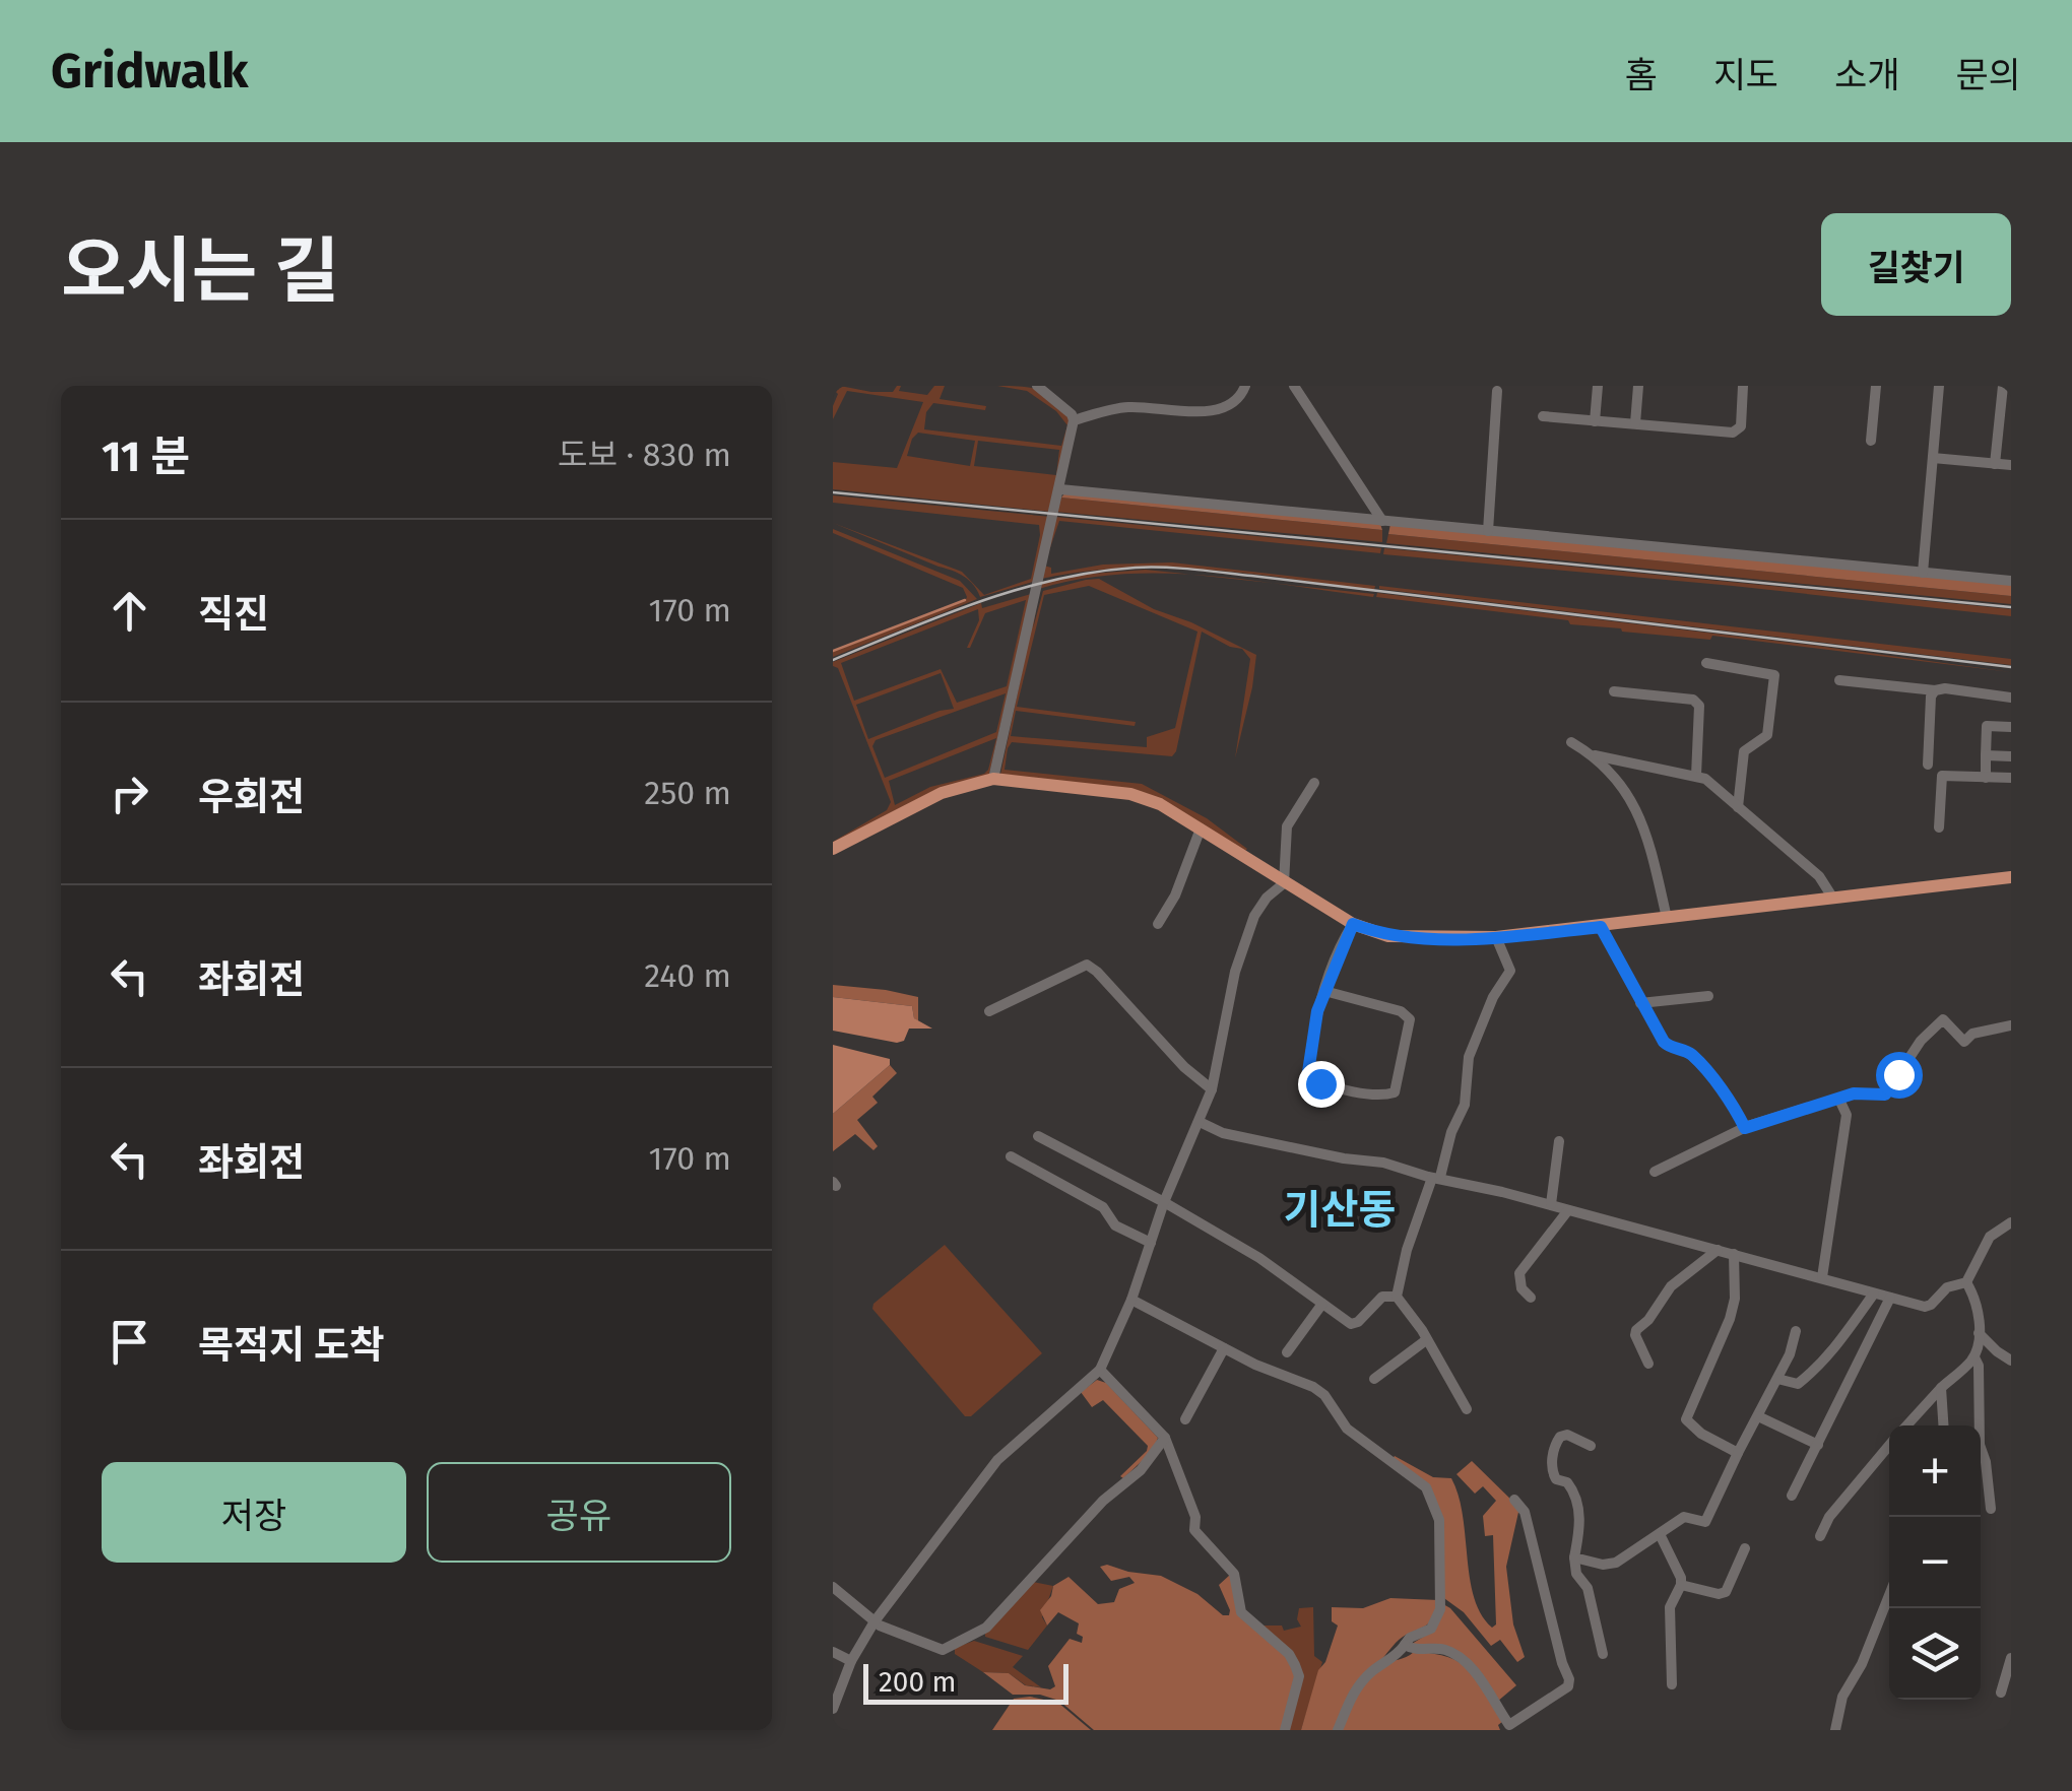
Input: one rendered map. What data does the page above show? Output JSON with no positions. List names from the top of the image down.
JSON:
{
  "districts": ["기산동"],
  "scale_bar": "200 m",
  "page": {
    "header": "Gridwalk",
    "nav": [
      "홈",
      "지도",
      "소개",
      "문의"
    ],
    "title": "오시는 길",
    "buttons": [
      "길찾기",
      ["저장", "공유"]
    ],
    "heading": ["11 분", "도보 · 830 m"],
    "list": [
      ["직진", "170 m"],
      ["우회전", "250 m"],
      ["좌회전", "240 m"],
      ["좌회전", "170 m"],
      "목적지 도착"
    ],
    "map_buttons": ["+", "−"],
    "scale": "200 m"
  }
}
